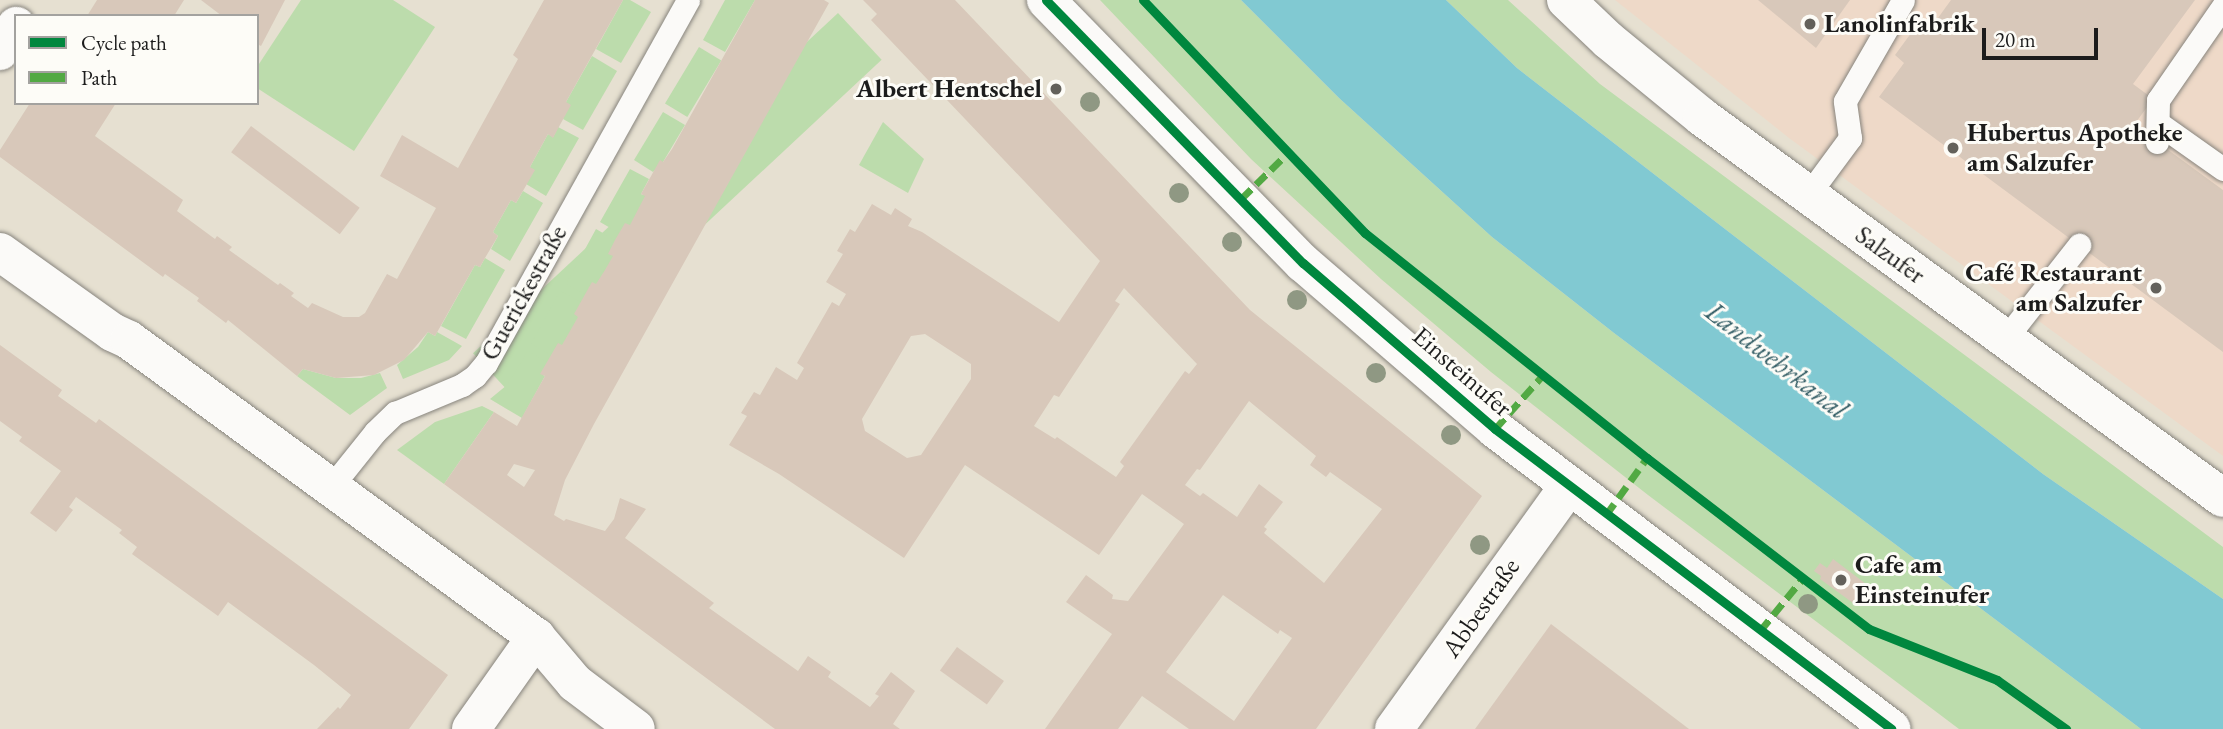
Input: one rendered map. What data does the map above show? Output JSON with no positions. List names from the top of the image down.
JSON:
{
  "streets": {
    "street": ["Salzufer", "Einsteinufer", "Abbestraße"],
    "lane": ["Guerickestraße"]
  },
  "crossings": [
    ["Einsteinufer", "Abbestraße"]
  ],
  "water": ["Landwehrkanal"],
  "places": [
    "Lanolinfabrik",
    "Albert Hentschel",
    "Hubertus Apotheke am Salzufer",
    "Café Restaurant am Salzufer",
    "Cafe am Einsteinufer"
  ],
  "legend": ["Cycle path", "Path"],
  "scale_bar": "20 m"
}
